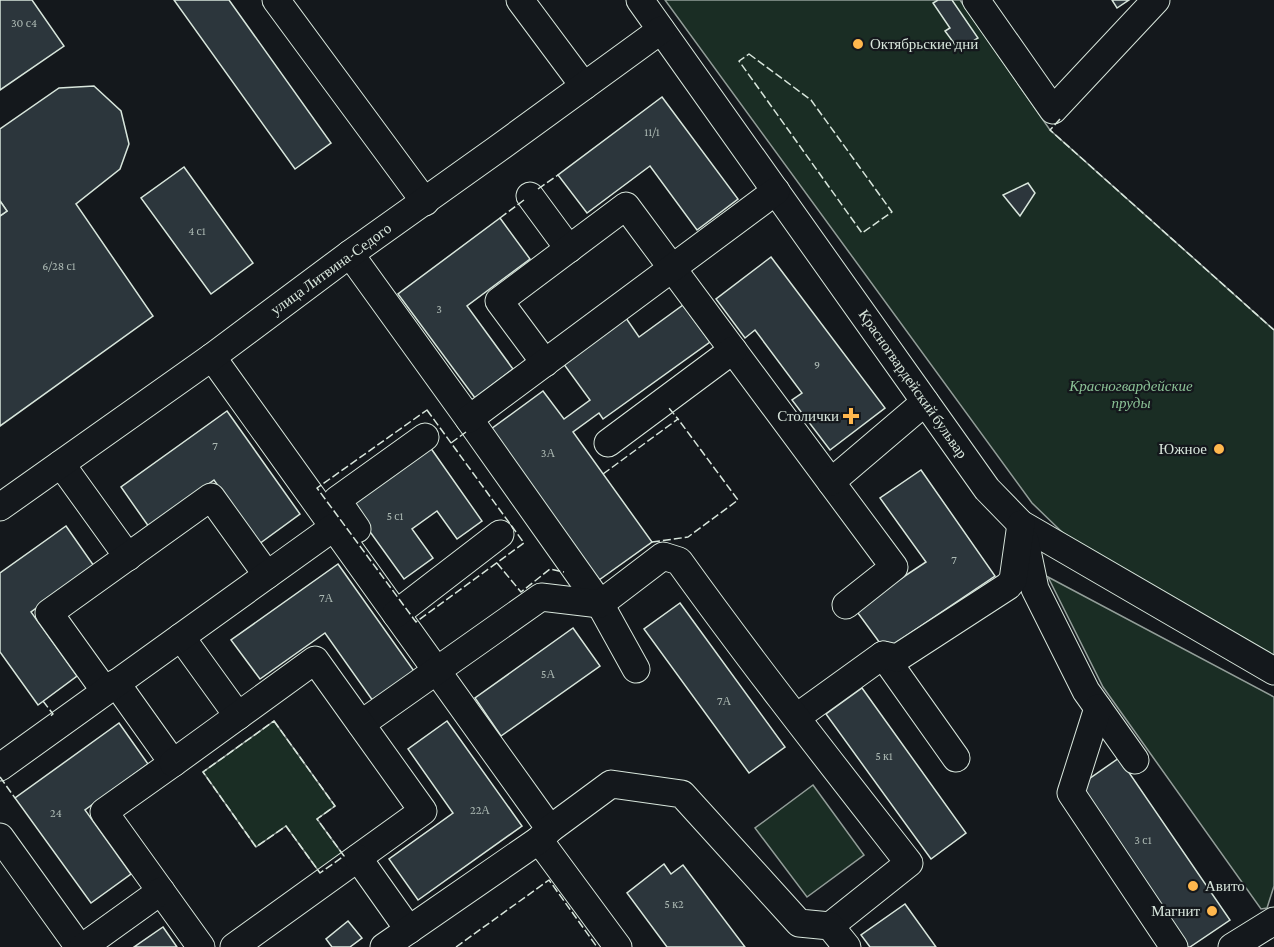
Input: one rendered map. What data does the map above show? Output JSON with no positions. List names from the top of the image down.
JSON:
{
  "streets": {
    "street": ["улица Литвина-Седого", "Красногвардейский бульвар"]
  },
  "crossings": [
    ["улица Литвина-Седого", "Красногвардейский бульвар"]
  ],
  "parks": ["Красногвардейские пруды"],
  "places": {
    "other": [
      "Октябрьские дни",
      "Южное",
      "Авито",
      "Магнит"
    ],
    "health": ["Столички"]
  },
  "house_numbers": [
    "30 с4",
    "11/1",
    "4 с1",
    "6/28 с1",
    "3",
    "9",
    "7",
    "3А",
    "5 с1",
    "7",
    "7А",
    "5А",
    "7А",
    "5 к1",
    "22А",
    "24",
    "3 с1",
    "5 к2"
  ]
}
